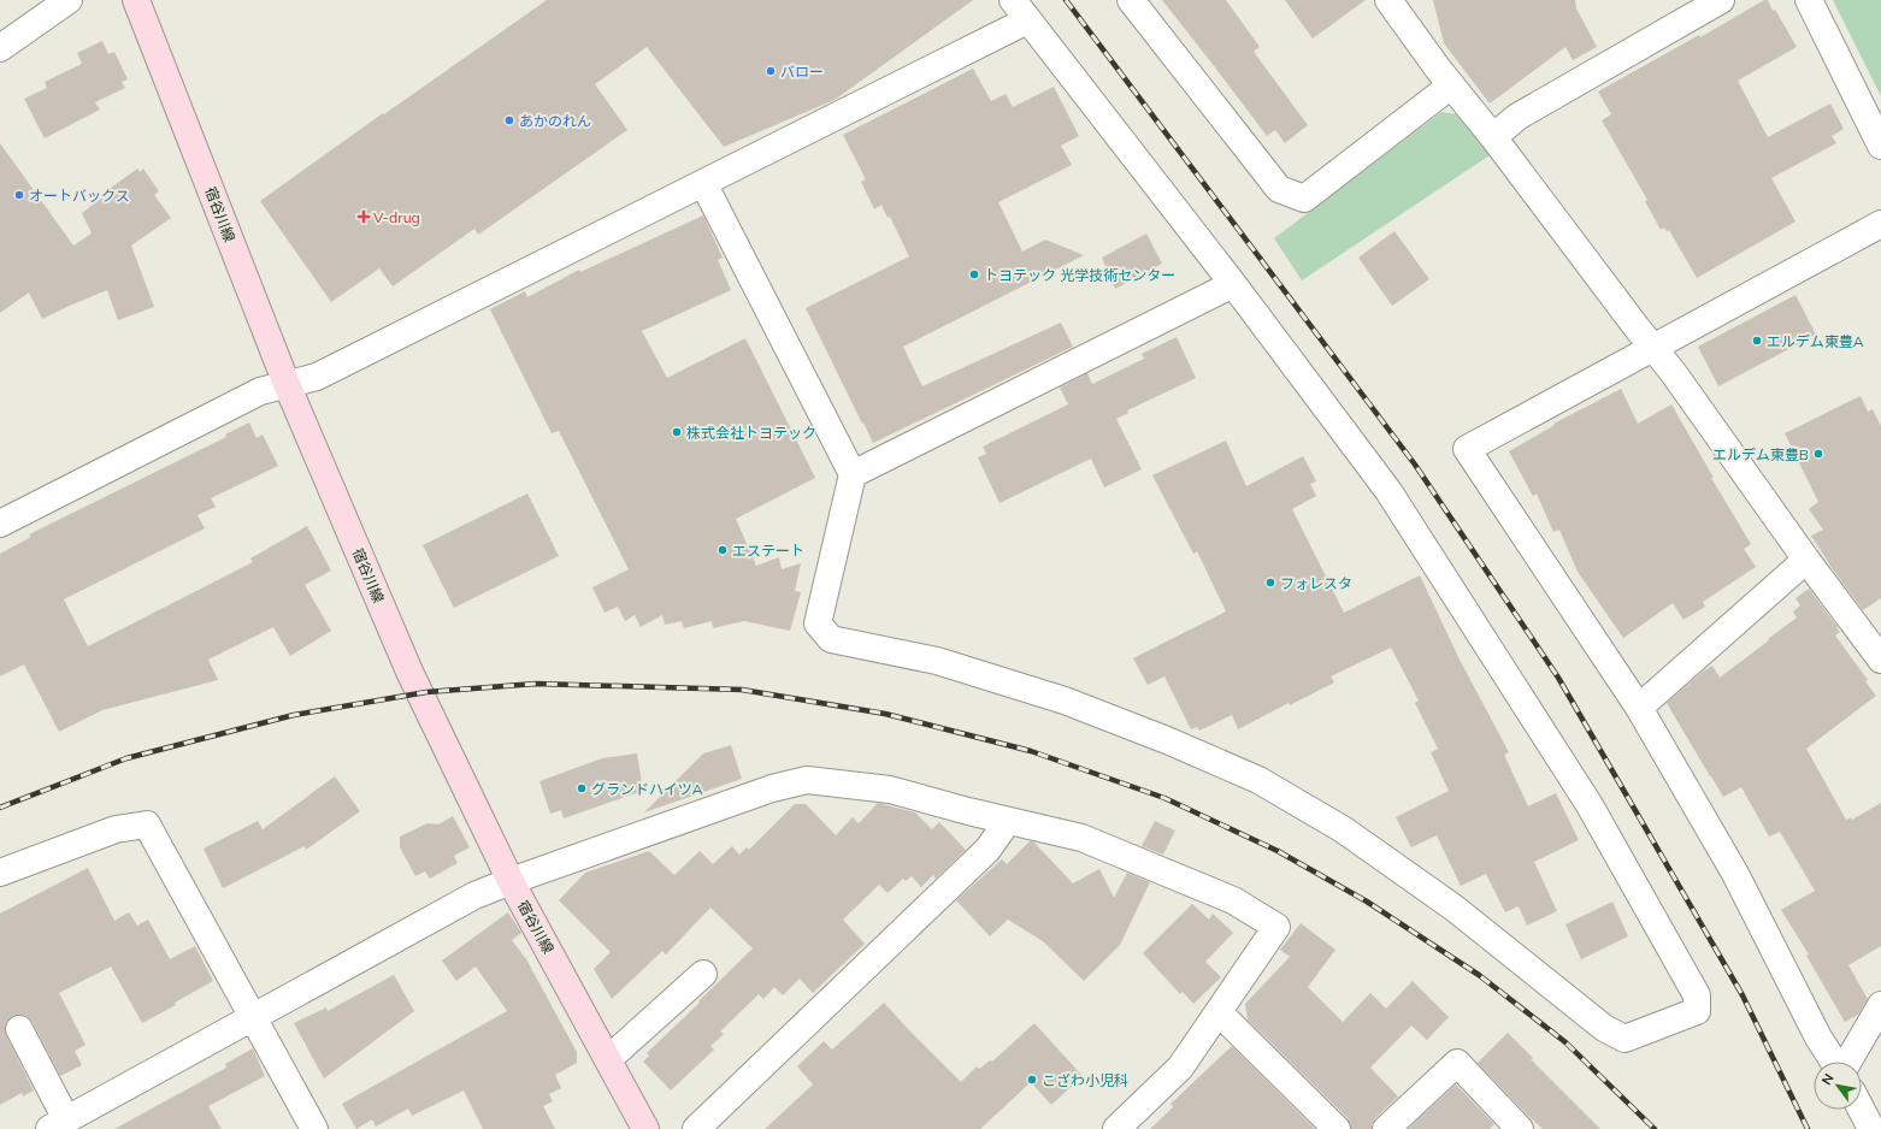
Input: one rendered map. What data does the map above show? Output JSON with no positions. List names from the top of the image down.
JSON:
{
  "streets": {
    "main road": ["宿谷川線"]
  },
  "places": {
    "other": [
      "バロー",
      "あかのれん",
      "オートバックス",
      "トヨテック 光学技術センター",
      "エルデム東豊A",
      "株式会社トヨテック",
      "エルデム東豊B",
      "エステート",
      "フォレスタ",
      "グランドハイツA",
      "こざわ小児科"
    ],
    "health": ["V-drug"]
  },
  "north": "top left"
}
